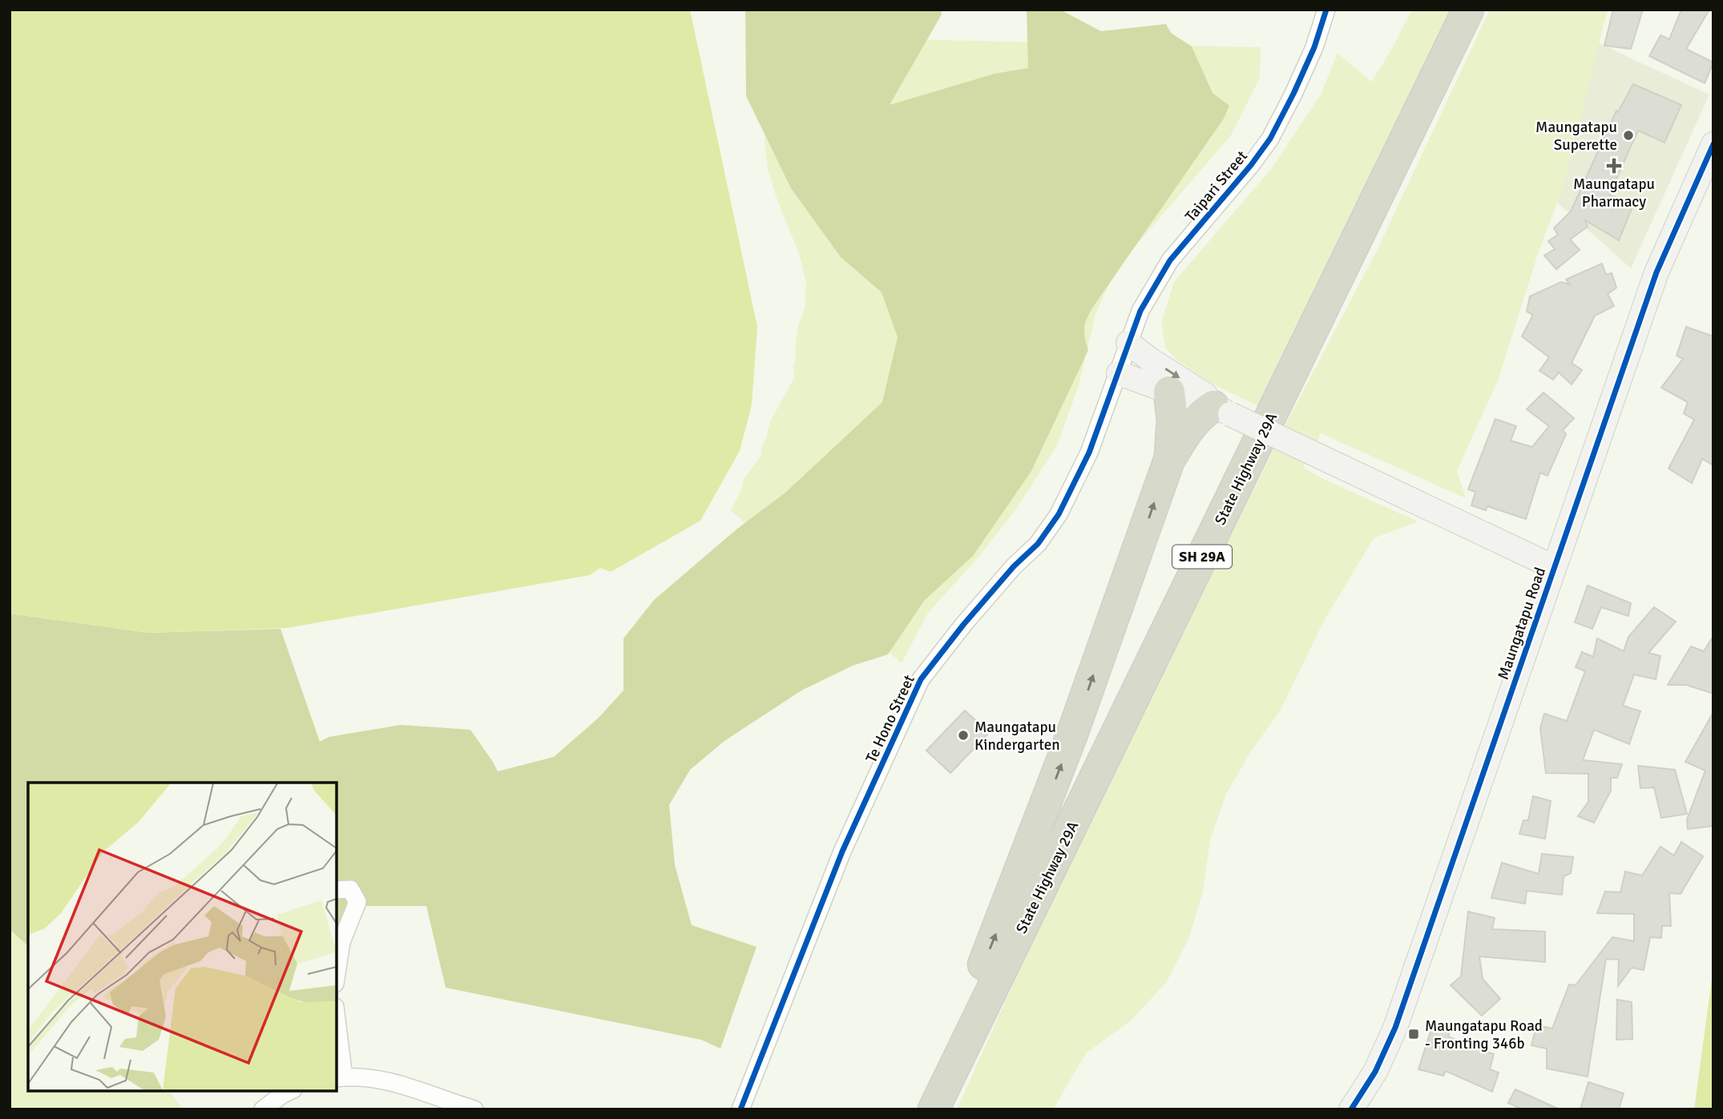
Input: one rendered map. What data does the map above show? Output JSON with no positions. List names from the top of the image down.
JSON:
{
  "streets": {
    "highway": ["State Highway 29A", "SH 29A"],
    "street": ["Taipari Street", "Maungatapu Road", "Te Hono Street"]
  },
  "crossings": [
    ["Taipari Street", "Te Hono Street"],
    ["State Highway 29A", "SH 29A"]
  ],
  "places": {
    "other": ["Maungatapu Superette", "Maungatapu Kindergarten"],
    "health": ["Maungatapu Pharmacy"],
    "transit": ["Maungatapu Road - Fronting 346b"]
  }
}
